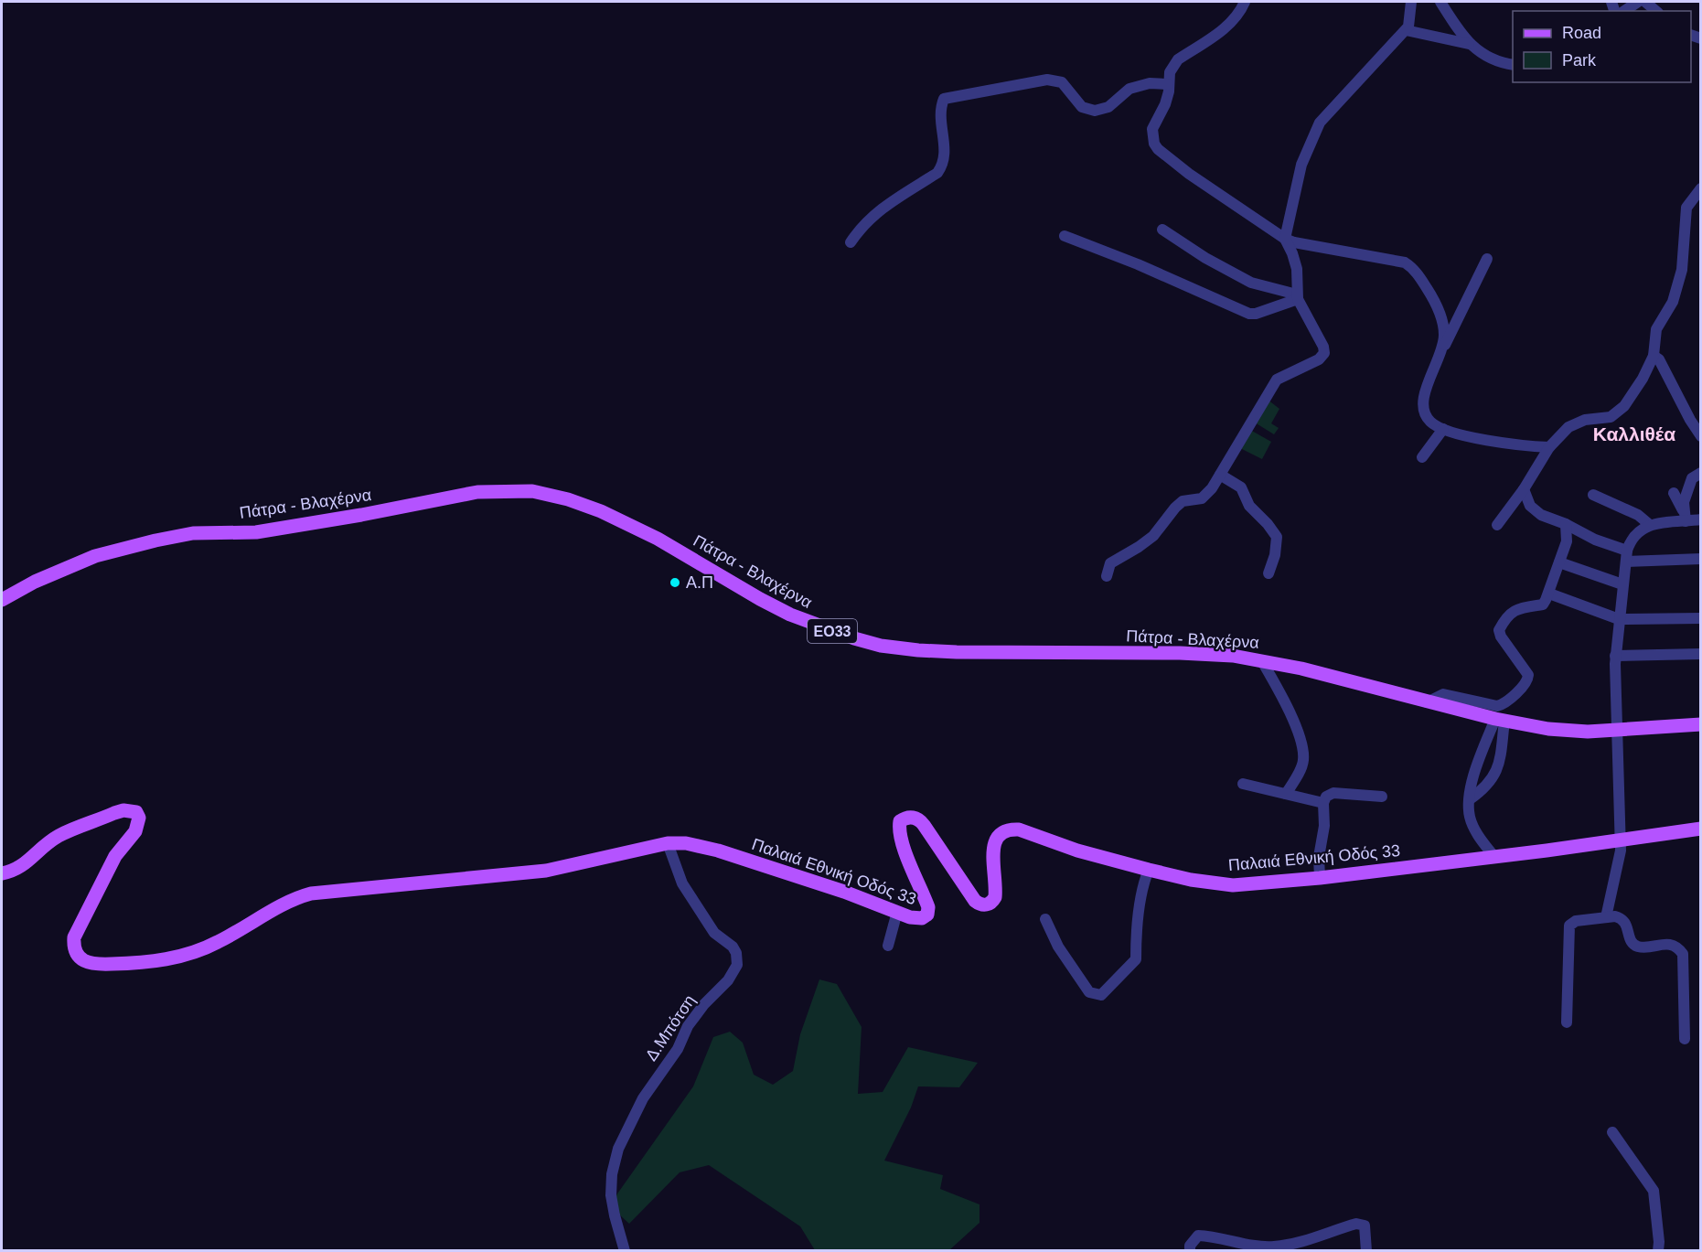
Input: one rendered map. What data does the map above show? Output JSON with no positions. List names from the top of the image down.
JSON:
{
  "streets": {
    "main road": ["Πάτρα - Βλαχέρνα", "ΕΟ33", "Παλαιά Εθνική Οδός 33"],
    "street": ["Δ.Μπότση"]
  },
  "crossings": [
    ["Παλαιά Εθνική Οδός 33", "Δ.Μπότση"]
  ],
  "districts": ["Καλλιθέα"],
  "places": ["Α.Π"],
  "legend": ["Road", "Park"]
}
